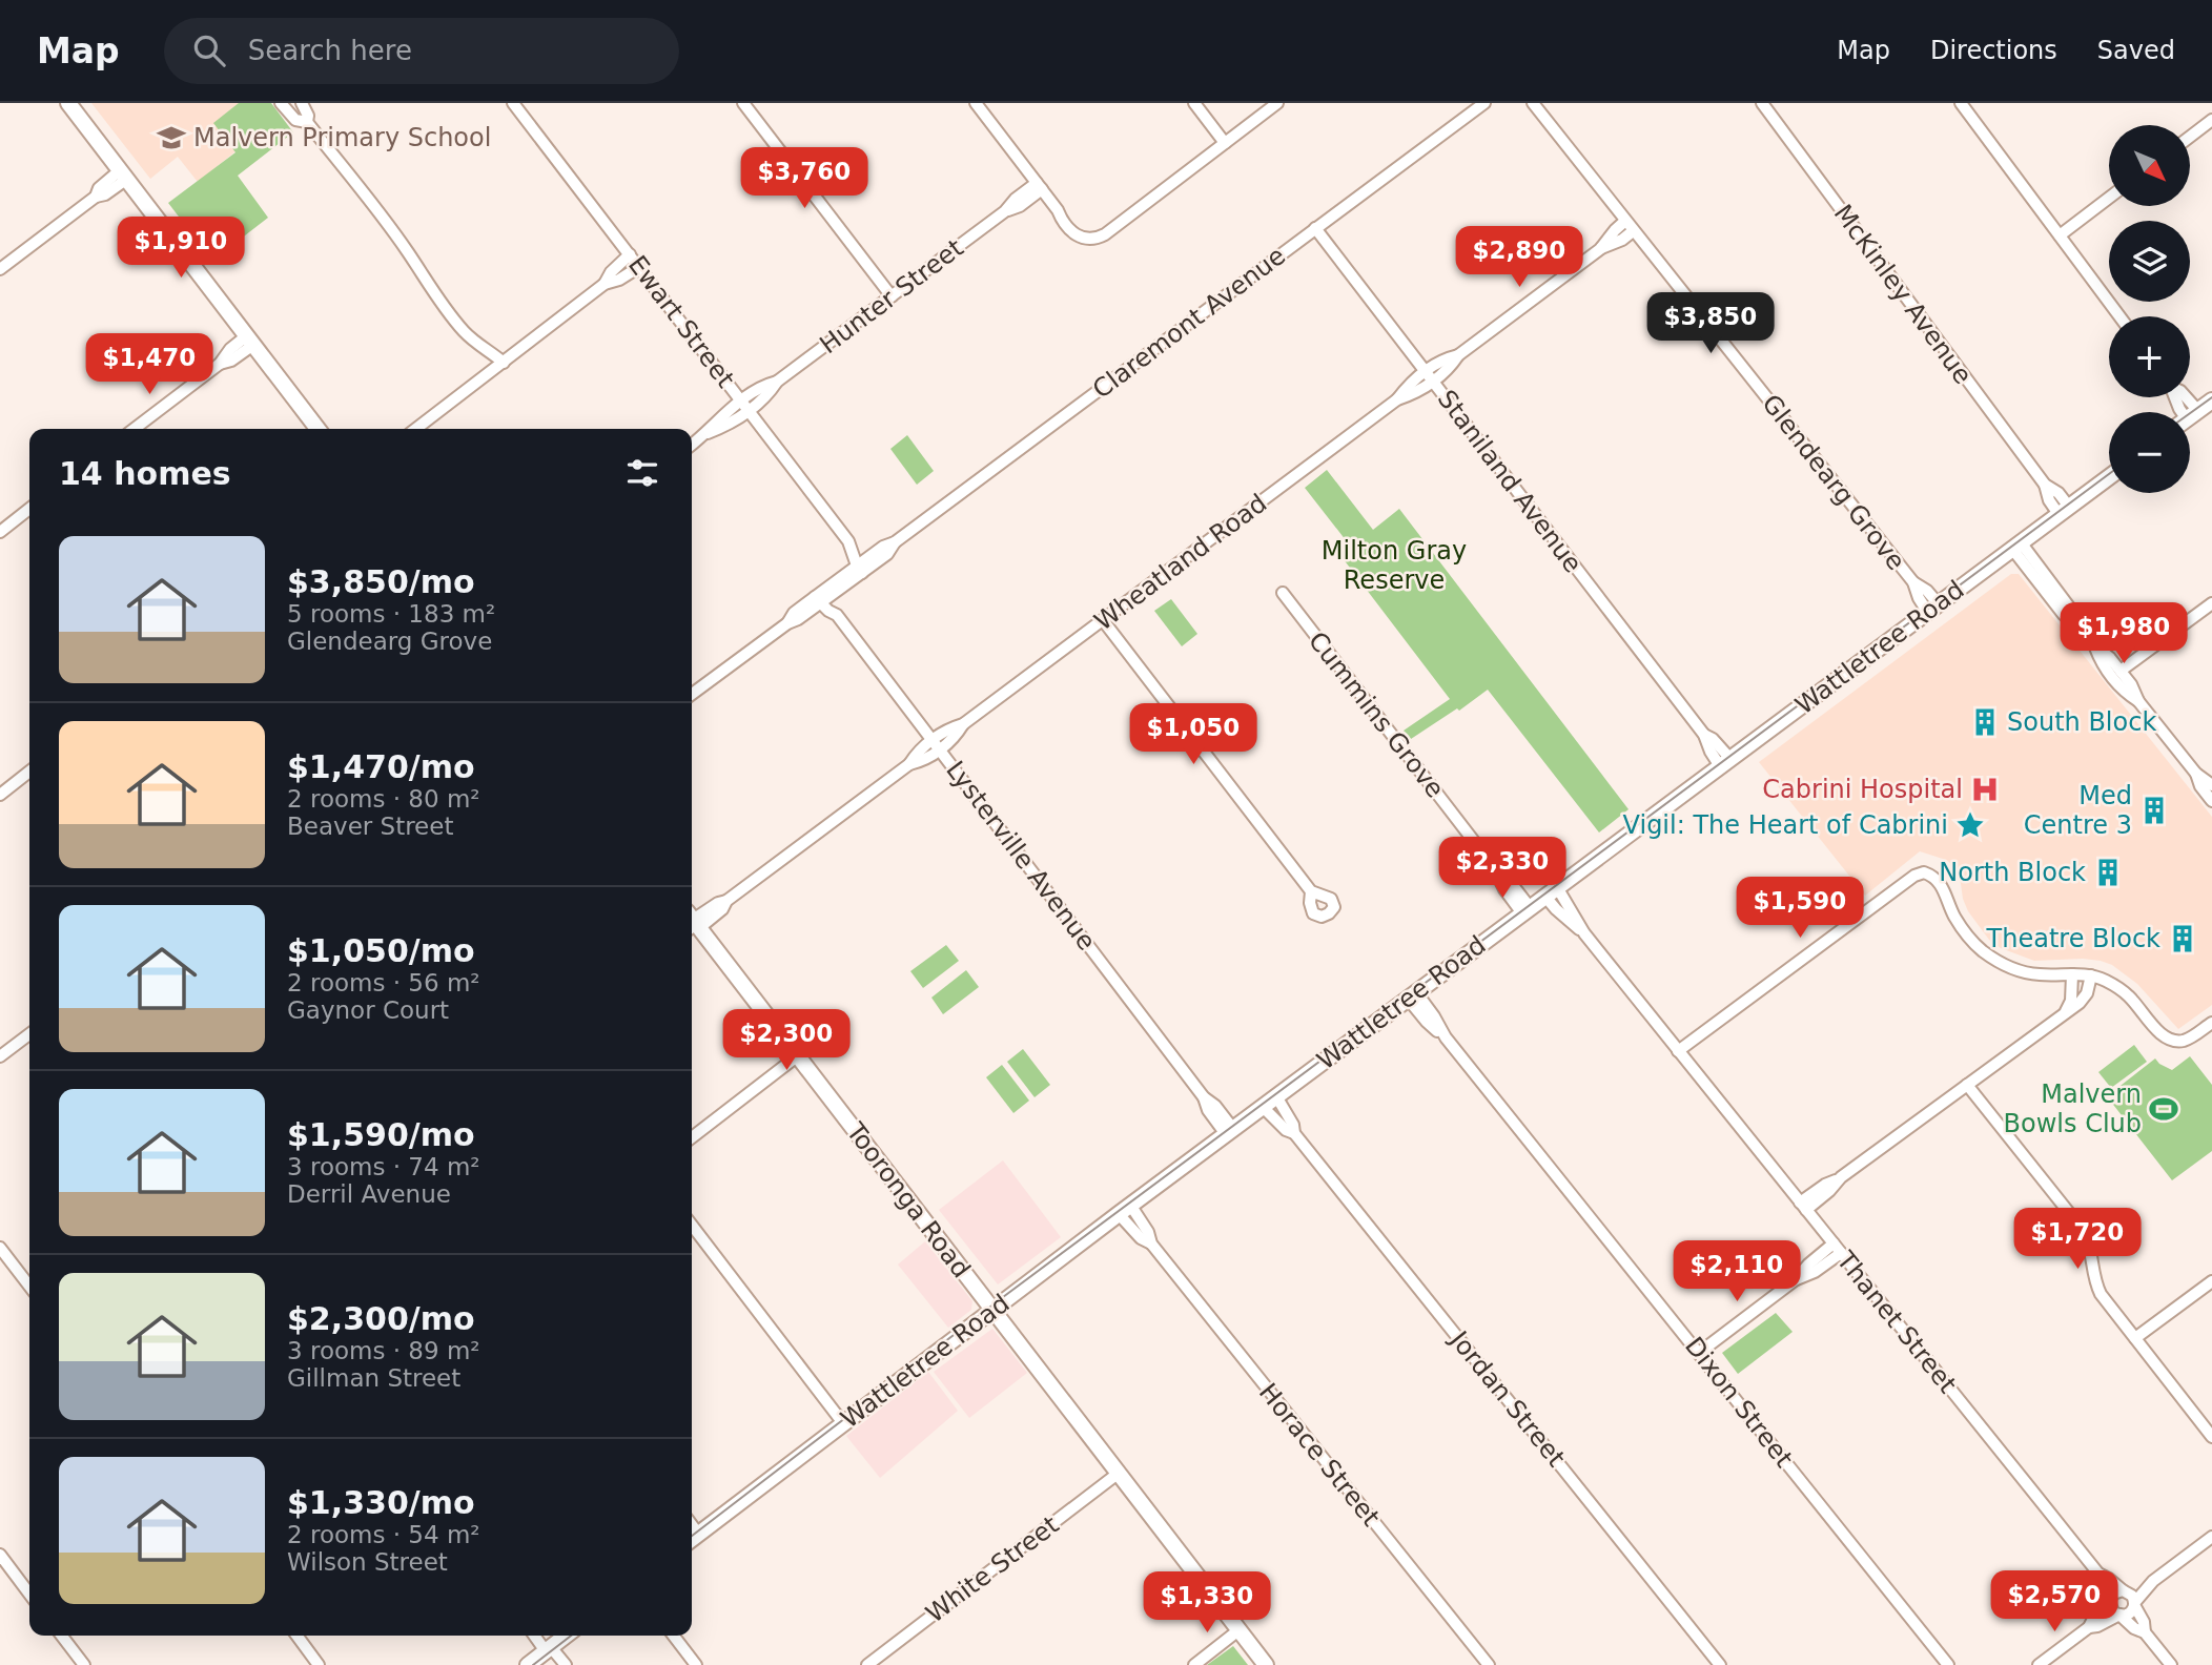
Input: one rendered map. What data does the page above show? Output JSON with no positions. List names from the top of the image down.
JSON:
{
  "streets": {
    "main road": ["Wattletree Road", "Tooronga Road"],
    "street": [
      "McKinley Avenue",
      "Hunter Street",
      "Ewart Street",
      "Claremont Avenue",
      "Staniland Avenue",
      "Glendearg Grove",
      "Wheatland Road",
      "Cummins Grove",
      "Lysterville Avenue",
      "Thanet Street",
      "Jordan Street",
      "Dixon Street",
      "Horace Street",
      "White Street"
    ]
  },
  "crossings": [
    ["McKinley Avenue", "Wattletree Road"],
    ["Hunter Street", "Ewart Street"],
    ["Ewart Street", "Claremont Avenue"],
    ["Claremont Avenue", "Staniland Avenue"],
    ["Claremont Avenue", "Lysterville Avenue"],
    ["Staniland Avenue", "Wheatland Road"],
    ["Staniland Avenue", "Wattletree Road"],
    ["Glendearg Grove", "Wheatland Road"],
    ["Glendearg Grove", "Wattletree Road"],
    ["Wheatland Road", "Lysterville Avenue"],
    ["Wheatland Road", "Tooronga Road"],
    ["Wattletree Road", "Cummins Grove"],
    ["Wattletree Road", "Lysterville Avenue"],
    ["Wattletree Road", "Tooronga Road"],
    ["Wattletree Road", "Thanet Street"],
    ["Wattletree Road", "Jordan Street"],
    ["Wattletree Road", "Dixon Street"],
    ["Wattletree Road", "Horace Street"],
    ["Tooronga Road", "White Street"]
  ],
  "parks": ["Milton Gray Reserve"],
  "places": {
    "school or university": ["Malvern Primary School"],
    "building": [
      "South Block",
      "Med Centre 3",
      "North Block",
      "Theatre Block"
    ],
    "hospital": ["Cabrini Hospital"],
    "place": ["Vigil: The Heart of Cabrini"],
    "sports": ["Malvern Bowls Club"]
  },
  "north": "bottom right",
  "page": {
    "header": "Map",
    "search": "Search here",
    "nav": ["Map", "Directions", "Saved"],
    "map_buttons": ["+", "−"],
    "price": [
      "$3,760",
      "$1,910",
      "$2,890",
      "$3,850",
      "$1,470",
      "$1,980",
      "$1,050",
      "$2,330",
      "$1,590",
      "$2,300",
      "$1,720",
      "$2,110",
      "$2,570",
      "$1,330"
    ],
    "heading": "14 homes",
    "list": [
      {
        "name": "$3,850/mo",
        "note": "5 rooms · 183 m² · Glendearg Grove"
      },
      {
        "name": "$1,470/mo",
        "note": "2 rooms · 80 m² · Beaver Street"
      },
      {
        "name": "$1,050/mo",
        "note": "2 rooms · 56 m² · Gaynor Court"
      },
      {
        "name": "$1,590/mo",
        "note": "3 rooms · 74 m² · Derril Avenue"
      },
      {
        "name": "$2,300/mo",
        "note": "3 rooms · 89 m² · Gillman Street"
      },
      {
        "name": "$1,330/mo",
        "note": "2 rooms · 54 m² · Wilson Street"
      }
    ]
  }
}
